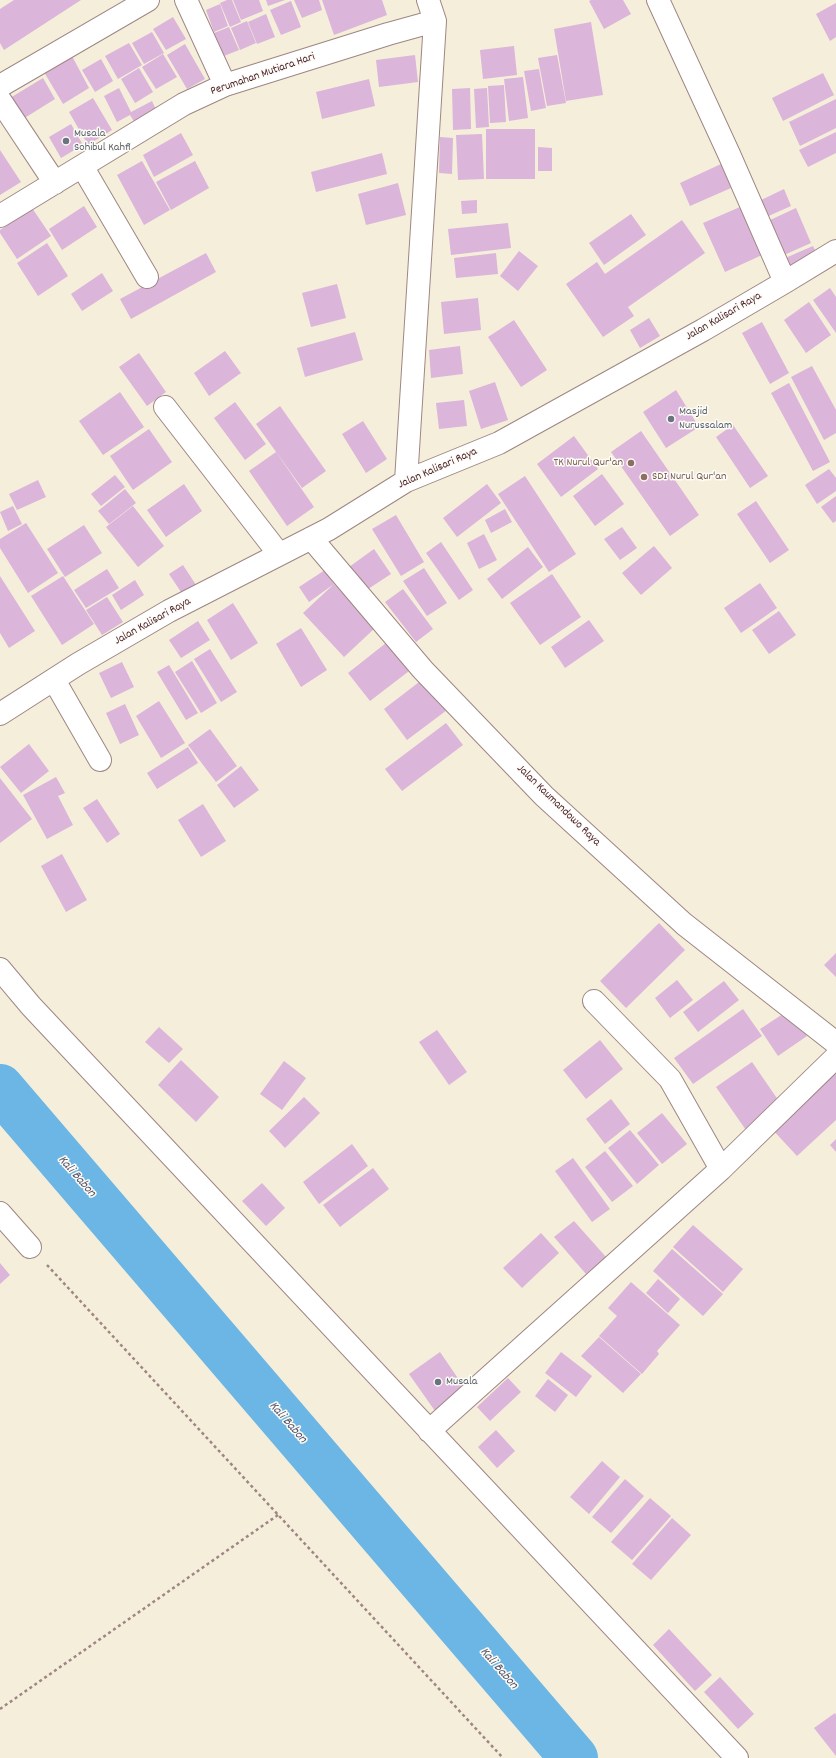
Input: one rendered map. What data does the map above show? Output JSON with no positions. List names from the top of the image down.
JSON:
{
  "streets": {
    "street": ["Perumahan Mutiara Hari", "Jalan Kalisari Raya", "Jalan Kaumandowo Raya"]
  },
  "crossings": [
    ["Jalan Kalisari Raya", "Jalan Kaumandowo Raya"]
  ],
  "water": ["Kali Babon"],
  "places": [
    "Musala Sohibul Kahfi",
    "Masjid Nurussalam",
    "TK Nurul Qur'an",
    "SDI Nurul Qur'an",
    "Musala"
  ]
}
